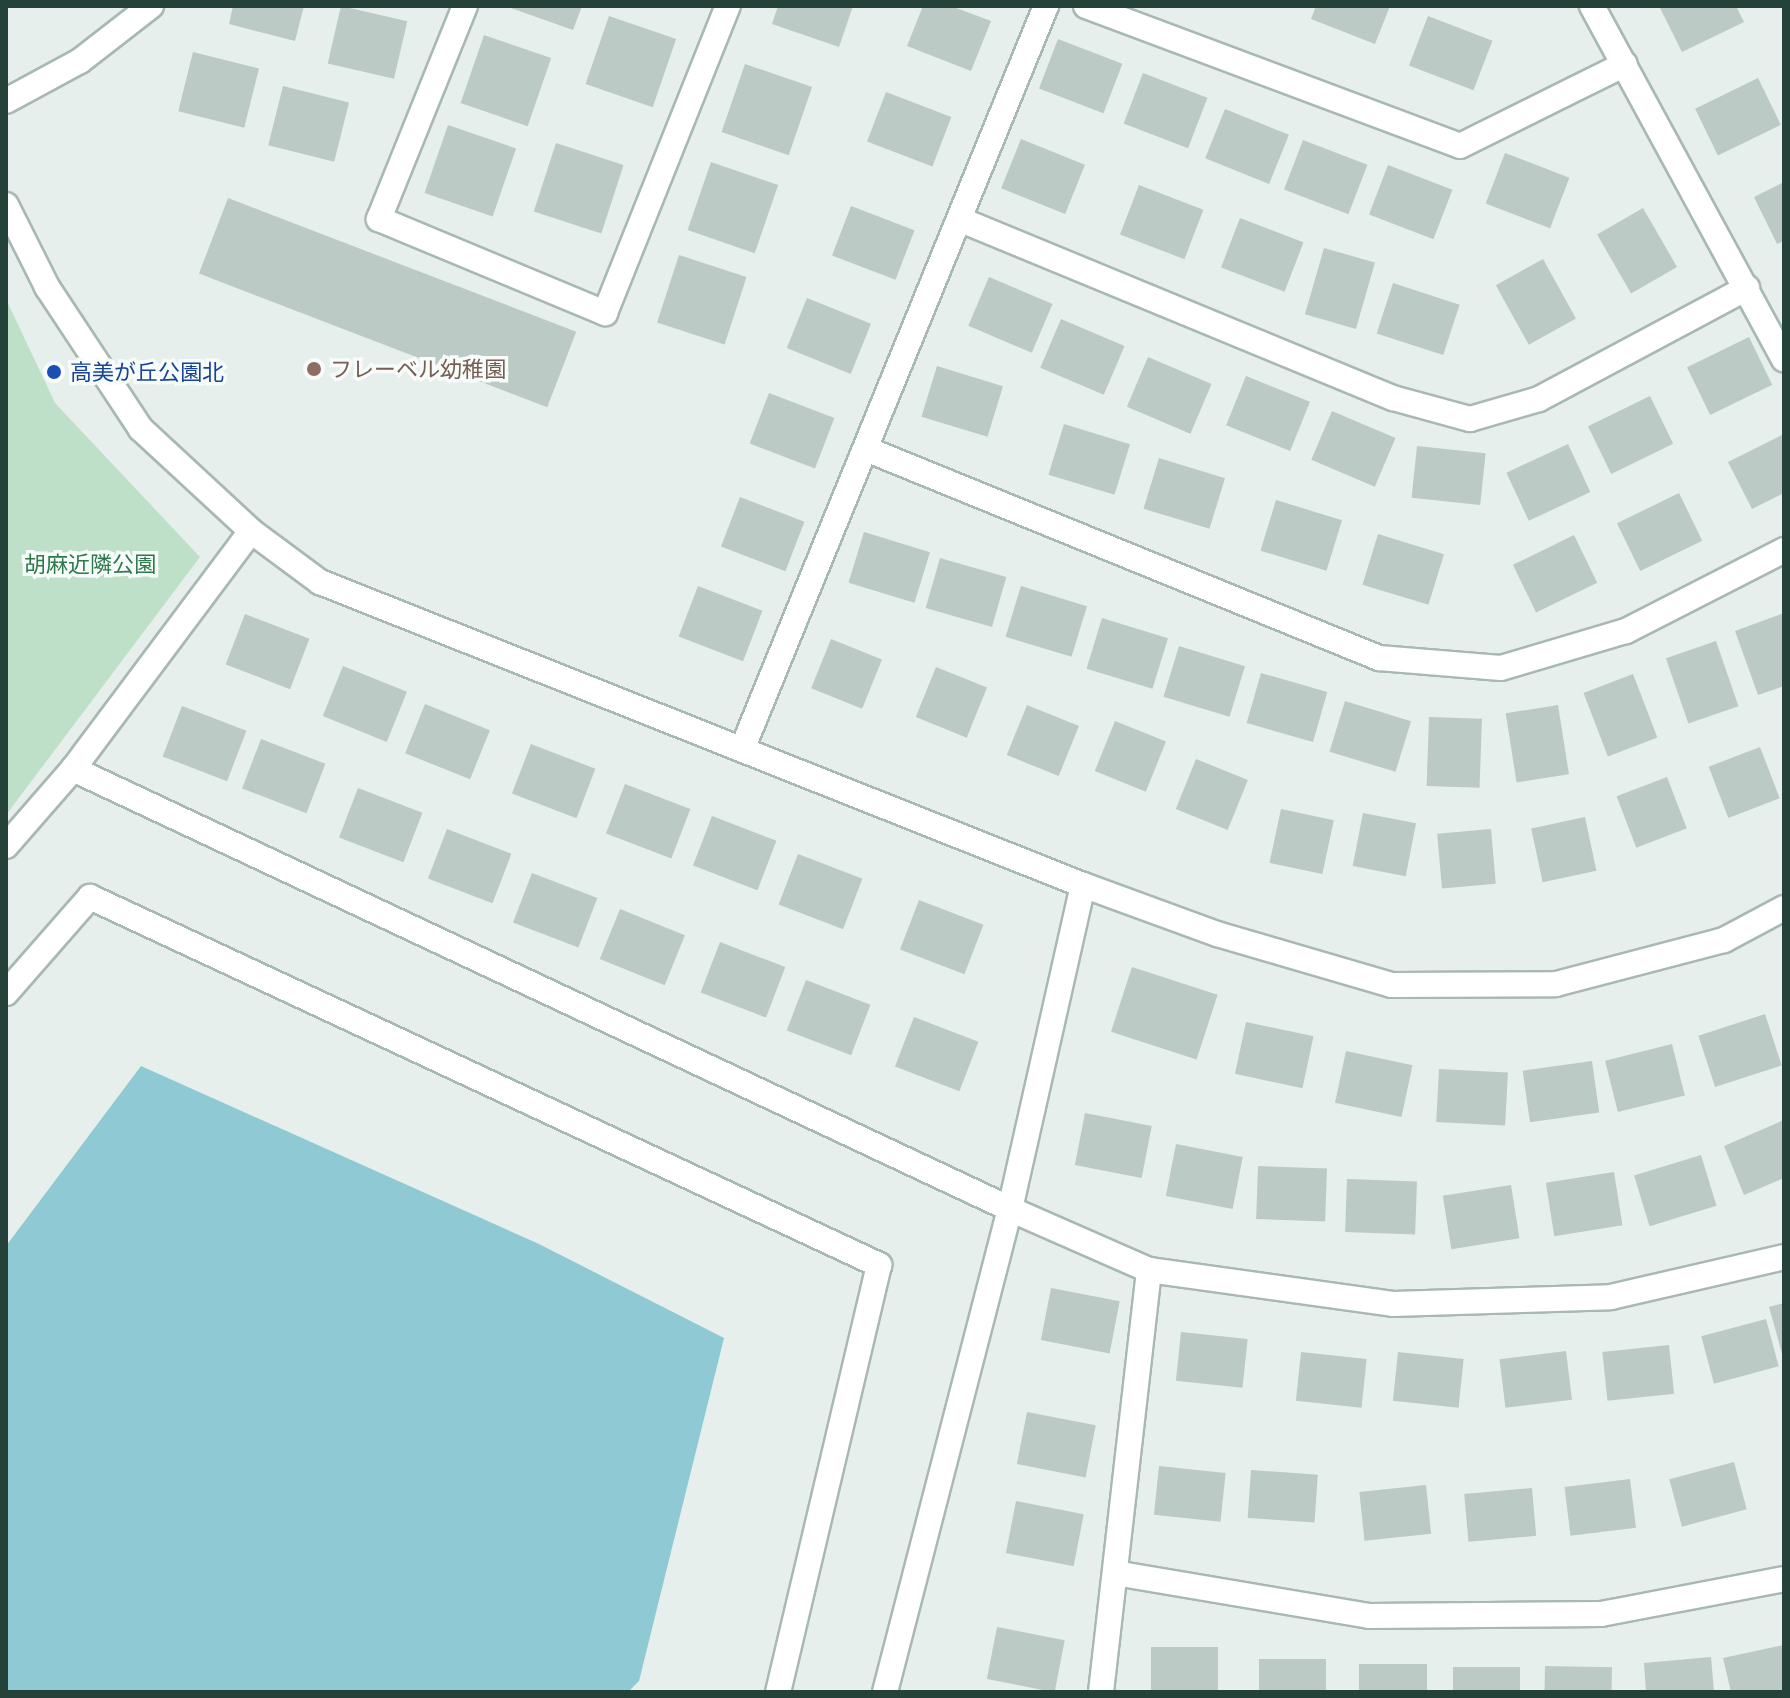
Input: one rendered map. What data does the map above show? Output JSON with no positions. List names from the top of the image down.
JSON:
{
  "parks": ["胡麻近隣公園"],
  "places": ["フレーベル幼稚園", "高美が丘公園北"]
}
